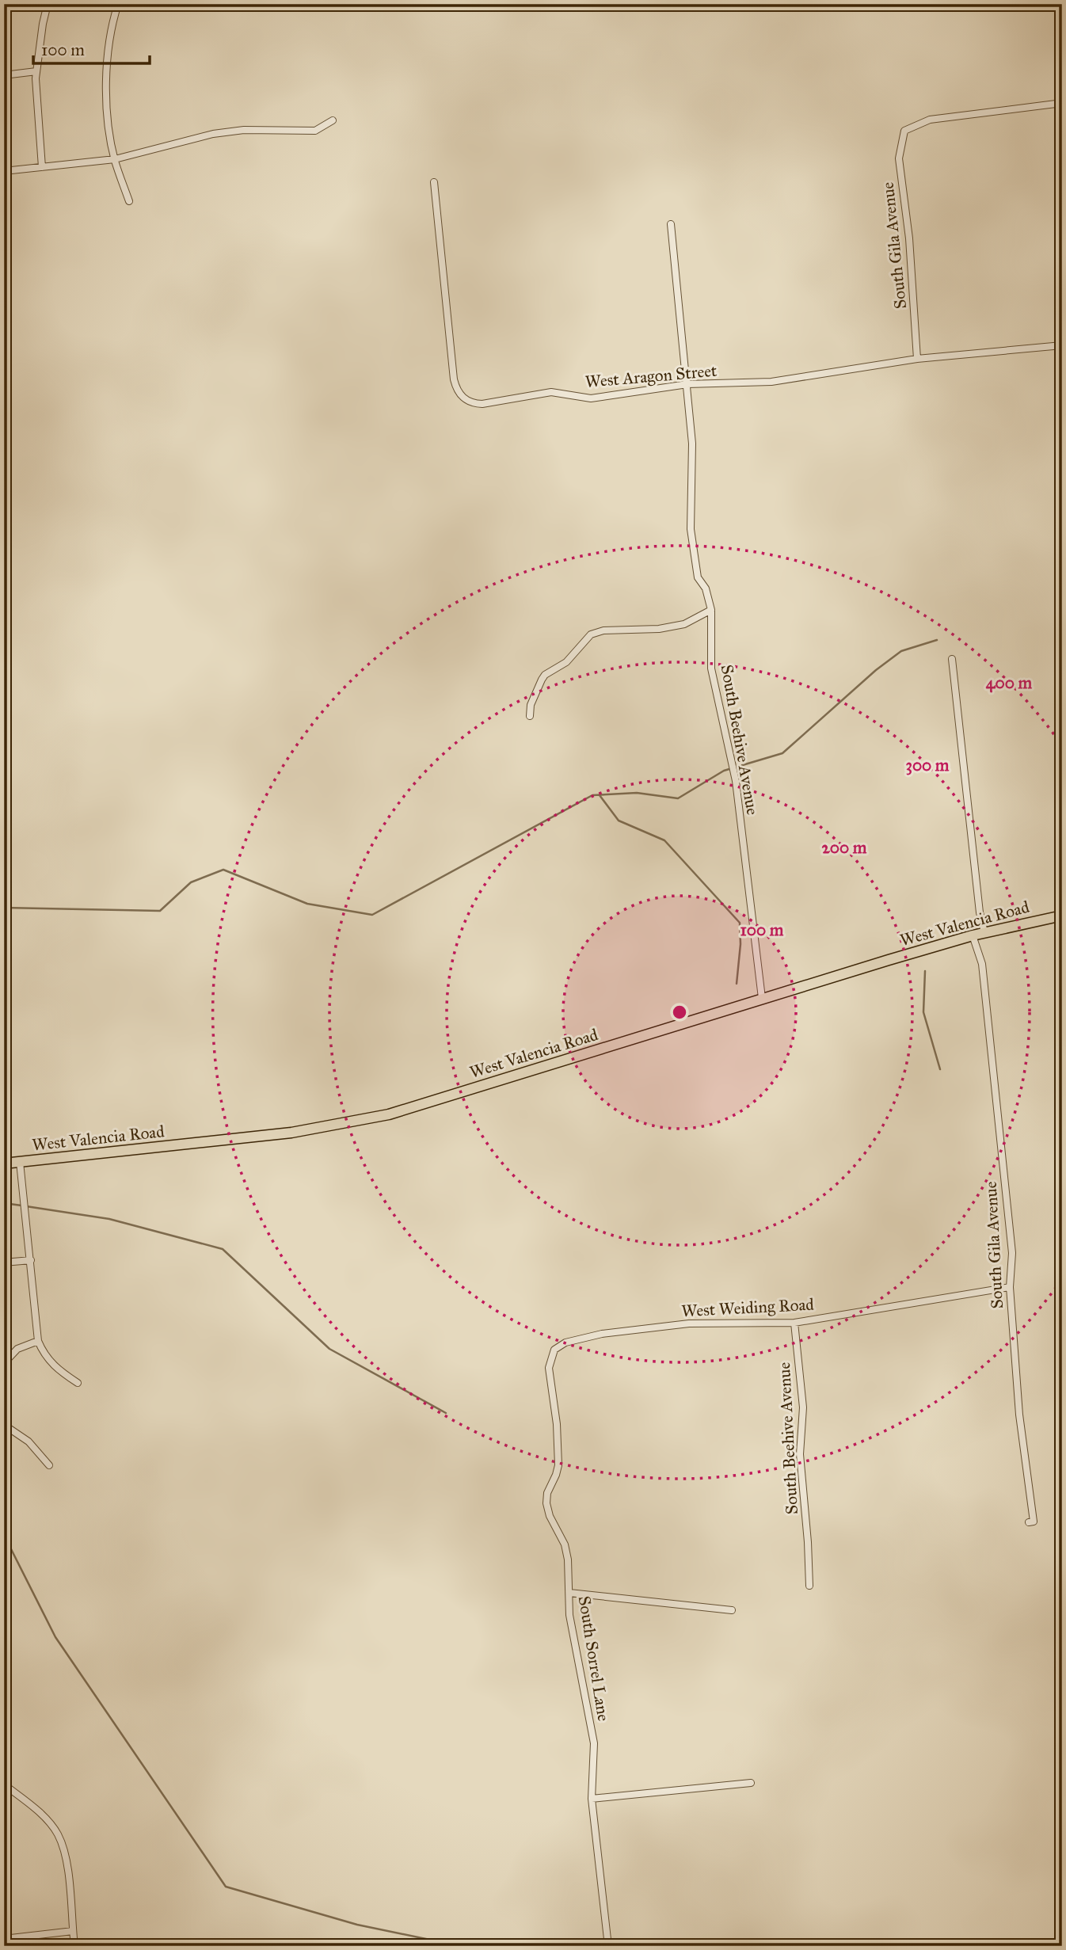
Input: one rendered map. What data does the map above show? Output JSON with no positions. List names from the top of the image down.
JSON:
{
  "streets": {
    "main road": ["West Valencia Road"],
    "street": [
      "South Gila Avenue",
      "West Aragon Street",
      "South Beehive Avenue",
      "West Weiding Road",
      "South Sorrel Lane"
    ]
  },
  "crossings": [
    ["South Gila Avenue", "West Aragon Street"],
    ["South Gila Avenue", "West Valencia Road"],
    ["South Gila Avenue", "West Weiding Road"],
    ["West Aragon Street", "South Beehive Avenue"],
    ["South Beehive Avenue", "West Valencia Road"],
    ["South Beehive Avenue", "West Weiding Road"],
    ["West Weiding Road", "South Sorrel Lane"]
  ],
  "scale_bar": "100 m",
  "rings": [
    "400 m",
    "300 m",
    "200 m",
    "100 m"
  ]
}
